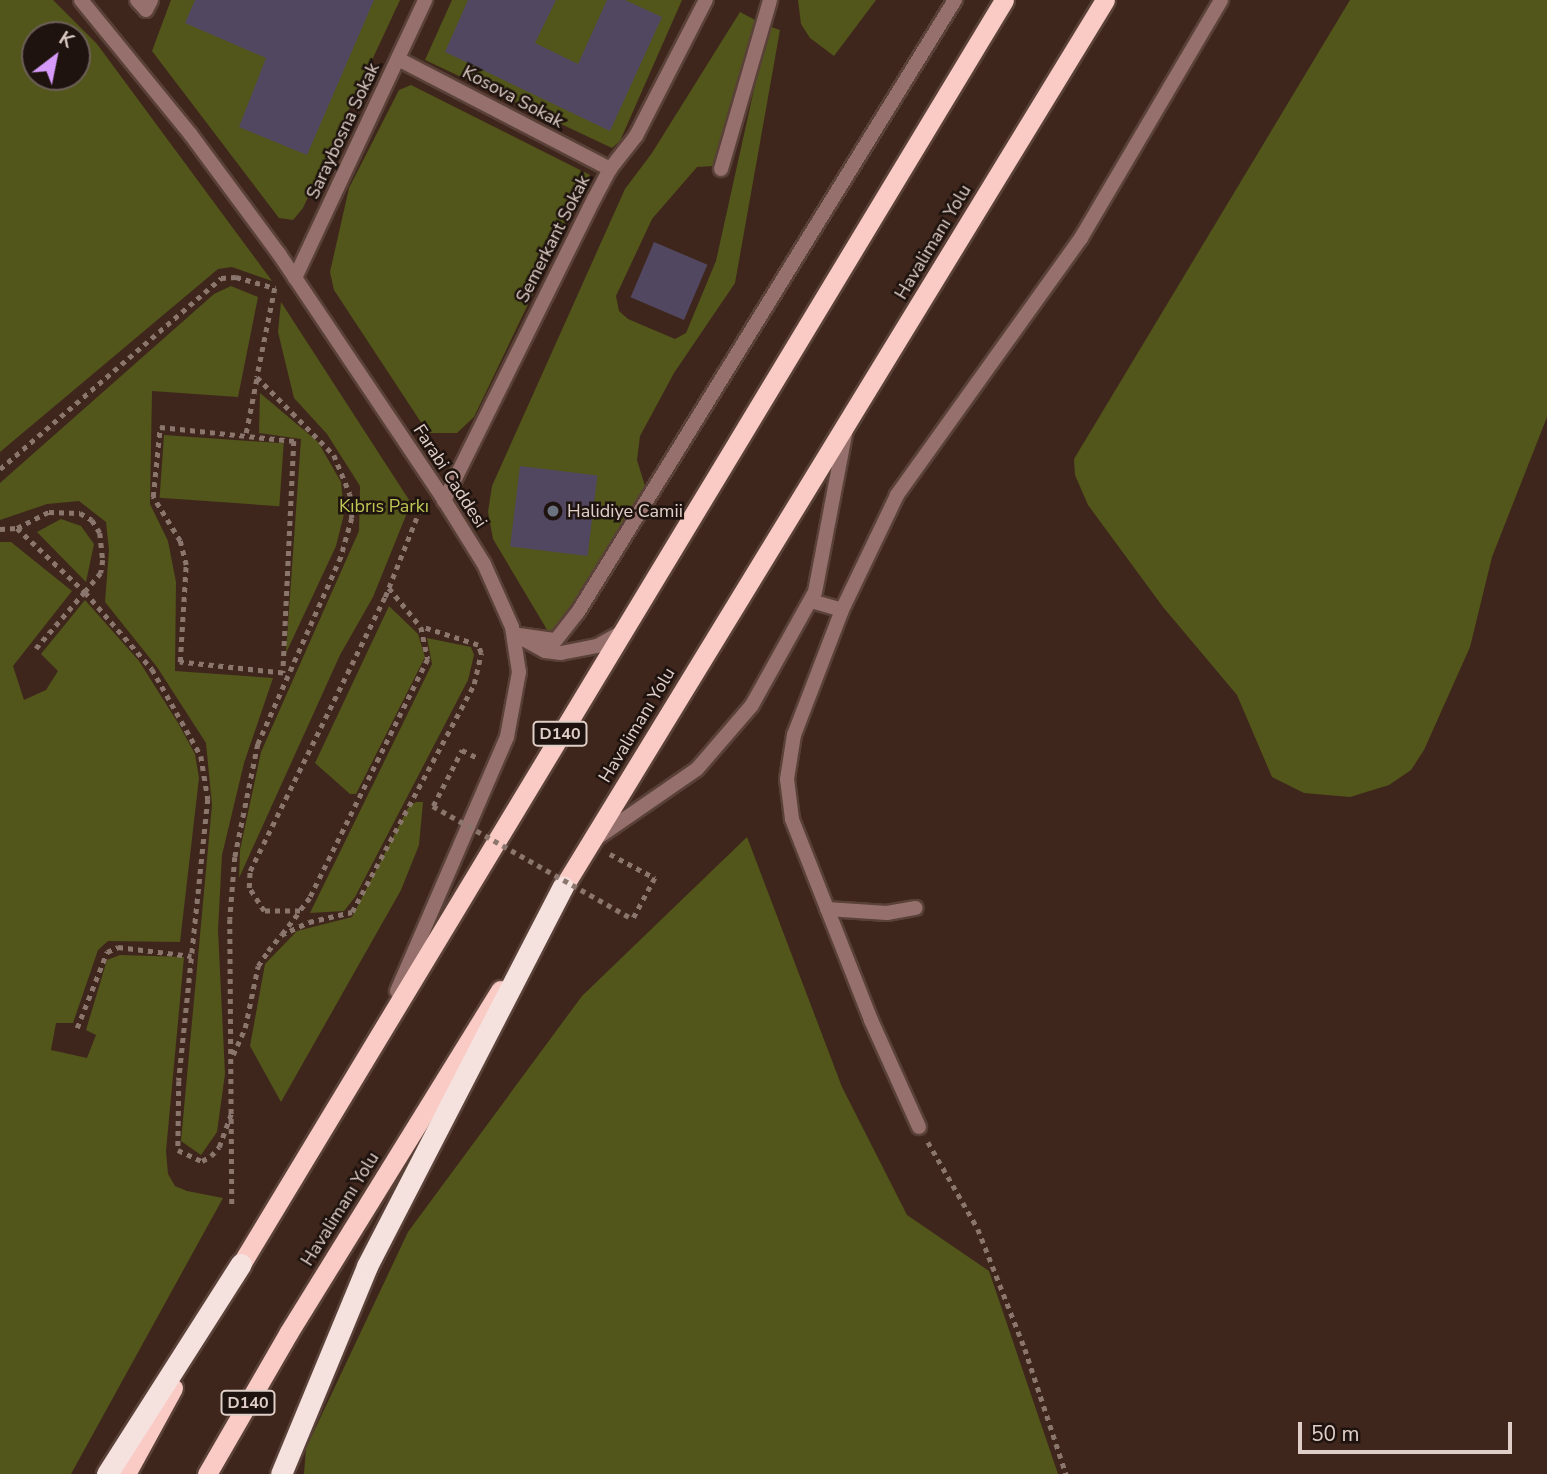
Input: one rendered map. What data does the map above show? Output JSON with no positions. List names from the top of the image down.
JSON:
{
  "streets": {
    "highway": ["Havalimanı Yolu", "D140"],
    "street": [
      "Kosova Sokak",
      "Saraybosna Sokak",
      "Semerkant Sokak",
      "Farabi Caddesi"
    ]
  },
  "crossings": [
    ["Kosova Sokak", "Saraybosna Sokak"],
    ["Kosova Sokak", "Semerkant Sokak"],
    ["Saraybosna Sokak", "Farabi Caddesi"],
    ["Semerkant Sokak", "Farabi Caddesi"],
    ["Farabi Caddesi", "D140"]
  ],
  "parks": ["Kıbrıs Parkı"],
  "places": ["Halidiye Camii"],
  "scale_bar": "50 m",
  "north": "top right"
}
